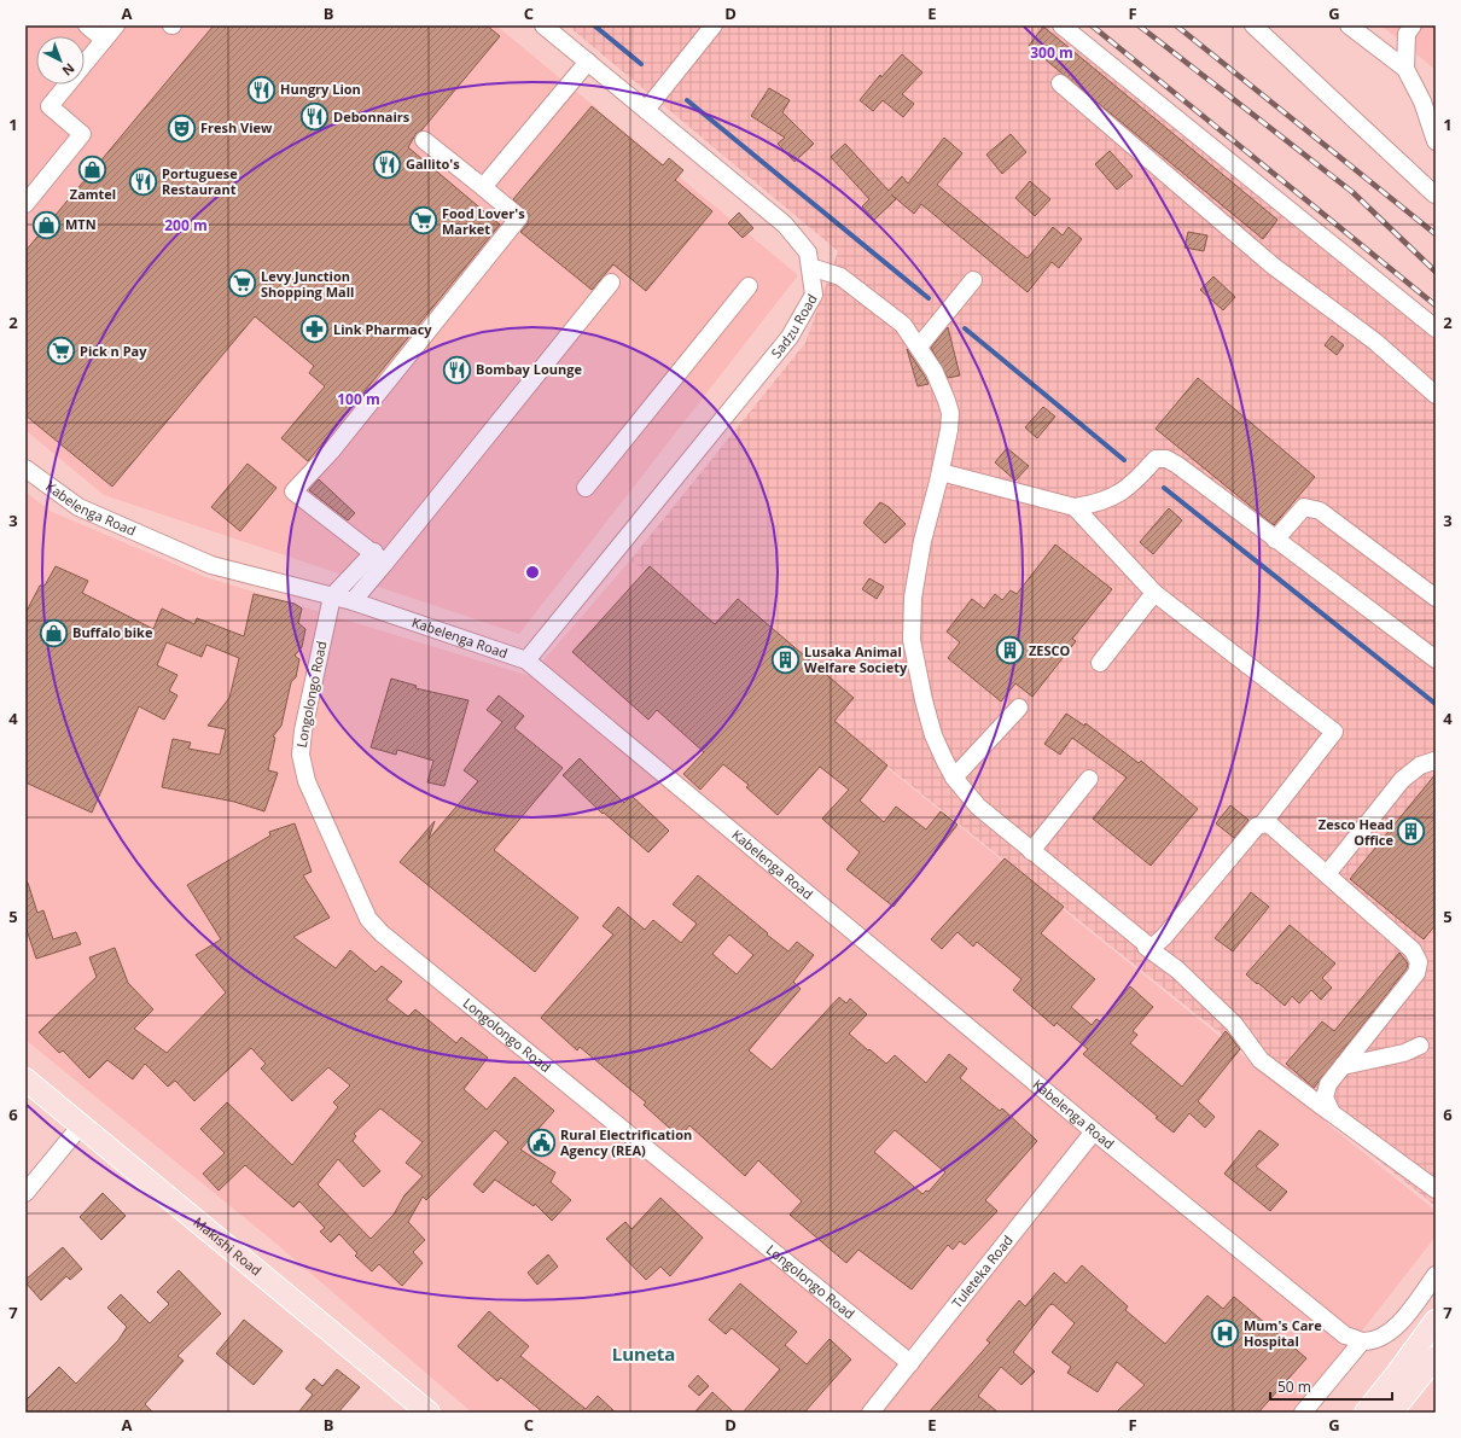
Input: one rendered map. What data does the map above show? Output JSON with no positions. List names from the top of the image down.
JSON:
{
  "streets": {
    "main road": ["Makishi Road"],
    "street": [
      "Sadzu Road",
      "Kabelenga Road",
      "Longolongo Road",
      "Tuleteka Road"
    ]
  },
  "crossings": [
    ["Sadzu Road", "Kabelenga Road"],
    ["Kabelenga Road", "Longolongo Road"],
    ["Kabelenga Road", "Tuleteka Road"],
    ["Longolongo Road", "Tuleteka Road"]
  ],
  "districts": ["Luneta"],
  "places": {
    "restaurant": [
      "Hungry Lion",
      "Debonnairs",
      "Gallito's",
      "Portuguese Restaurant",
      "Bombay Lounge"
    ],
    "theatre": ["Fresh View"],
    "shop": ["Zamtel", "MTN", "Buffalo bike"],
    "supermarket": ["Food Lover's Market", "Levy Junction Shopping Mall", "Pick n Pay"],
    "pharmacy": ["Link Pharmacy"],
    "building": ["ZESCO", "Lusaka Animal Welfare Society", "Zesco Head Office"],
    "public building": ["Rural Electrification Agency (REA)"],
    "hospital": ["Mum's Care Hospital"]
  },
  "scale_bar": "50 m",
  "north": "bottom right",
  "grid": {
    "columns": [
      "A",
      "B",
      "C",
      "D",
      "E",
      "F",
      "G"
    ],
    "rows": [
      "1",
      "2",
      "3",
      "4",
      "5",
      "6",
      "7"
    ]
  },
  "rings": ["300 m", "200 m", "100 m"]
}
